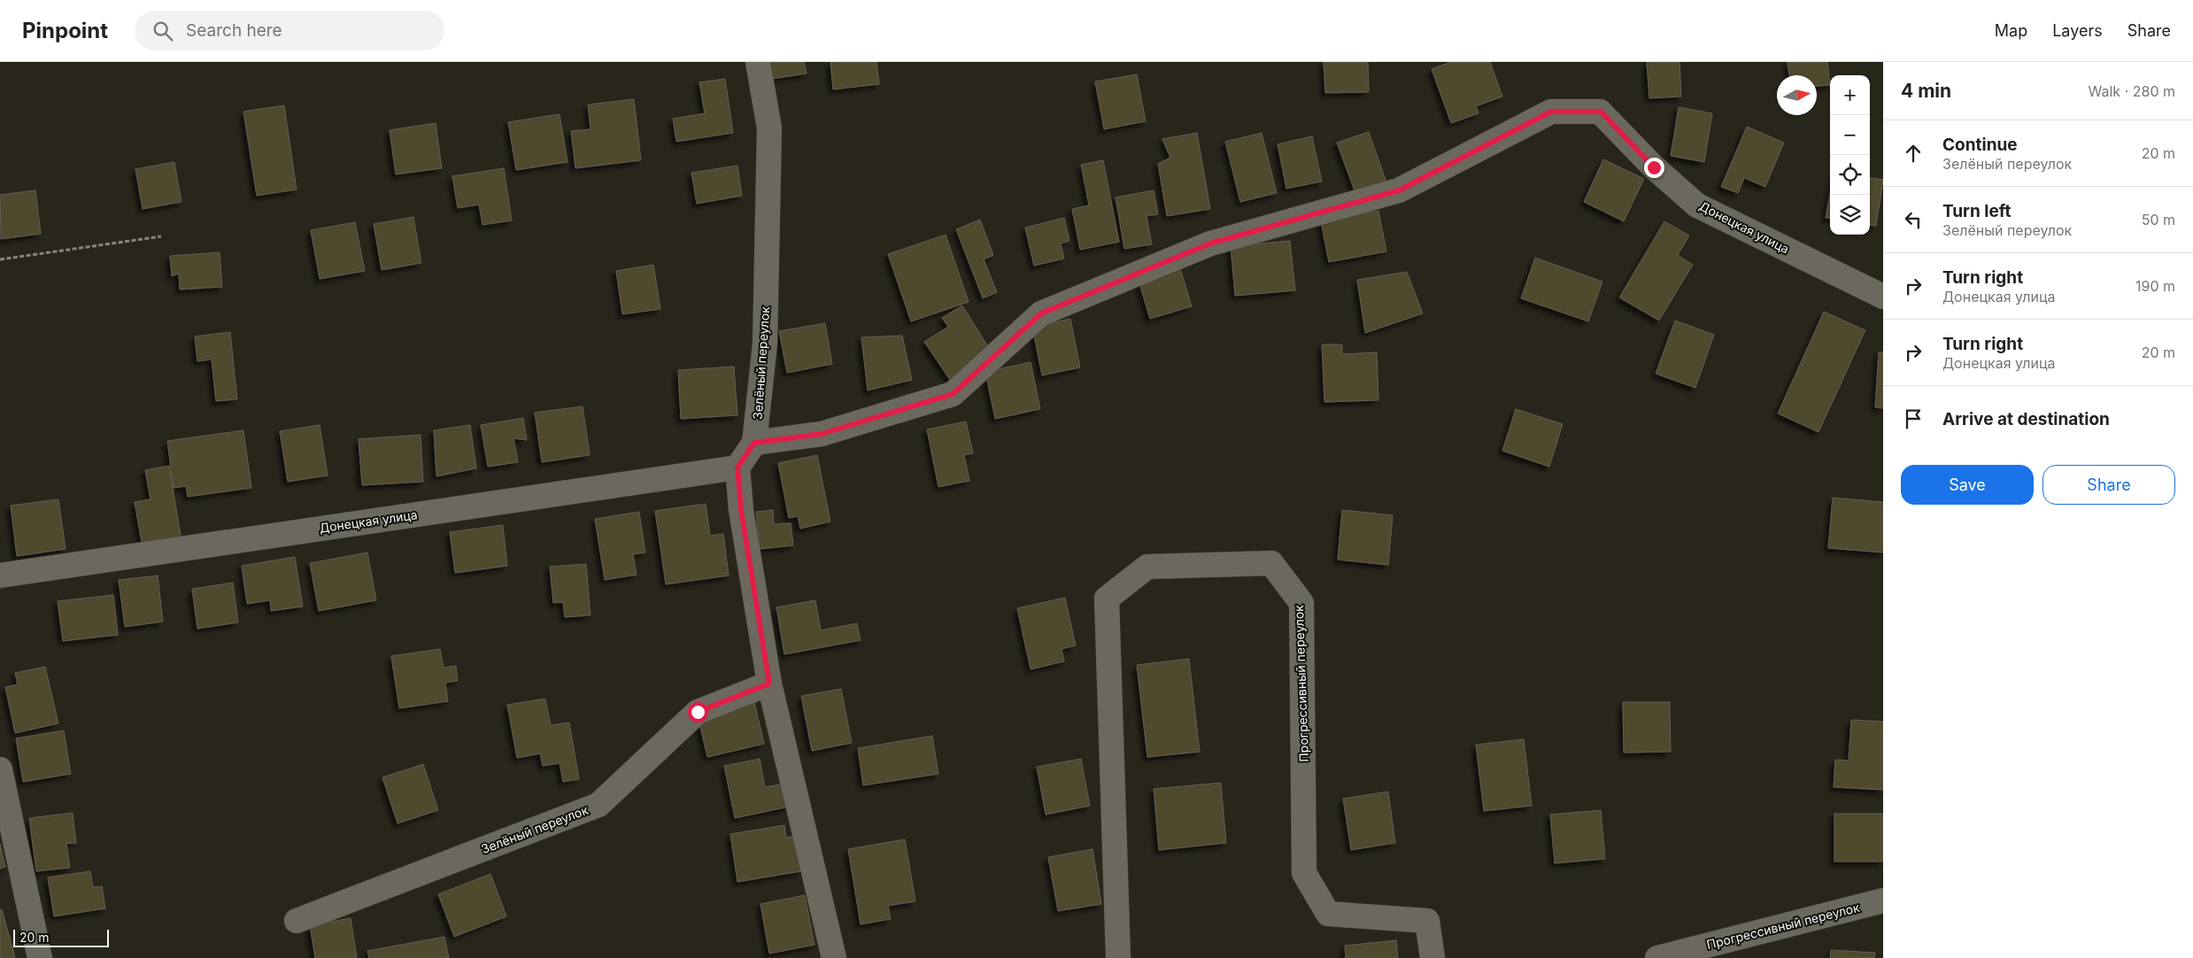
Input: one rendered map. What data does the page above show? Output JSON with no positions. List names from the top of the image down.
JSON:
{
  "streets": {
    "street": ["Донецкая улица", "Зелёный переулок", "Прогрессивный переулок"]
  },
  "crossings": [
    ["Донецкая улица", "Зелёный переулок"]
  ],
  "scale_bar": "20 m",
  "north": "right",
  "page": {
    "header": "Pinpoint",
    "search": "Search here",
    "nav": ["Map", "Layers", "Share"],
    "heading": ["4 min", "Walk · 280 m"],
    "map_buttons": ["+", "−"],
    "list": [
      ["Continue", "Зелёный переулок", "20 m"],
      ["Turn left", "Зелёный переулок", "50 m"],
      ["Turn right", "Донецкая улица", "190 m"],
      ["Turn right", "Донецкая улица", "20 m"],
      "Arrive at destination"
    ],
    "buttons": ["Save", "Share"],
    "scale": "20 m"
  }
}
